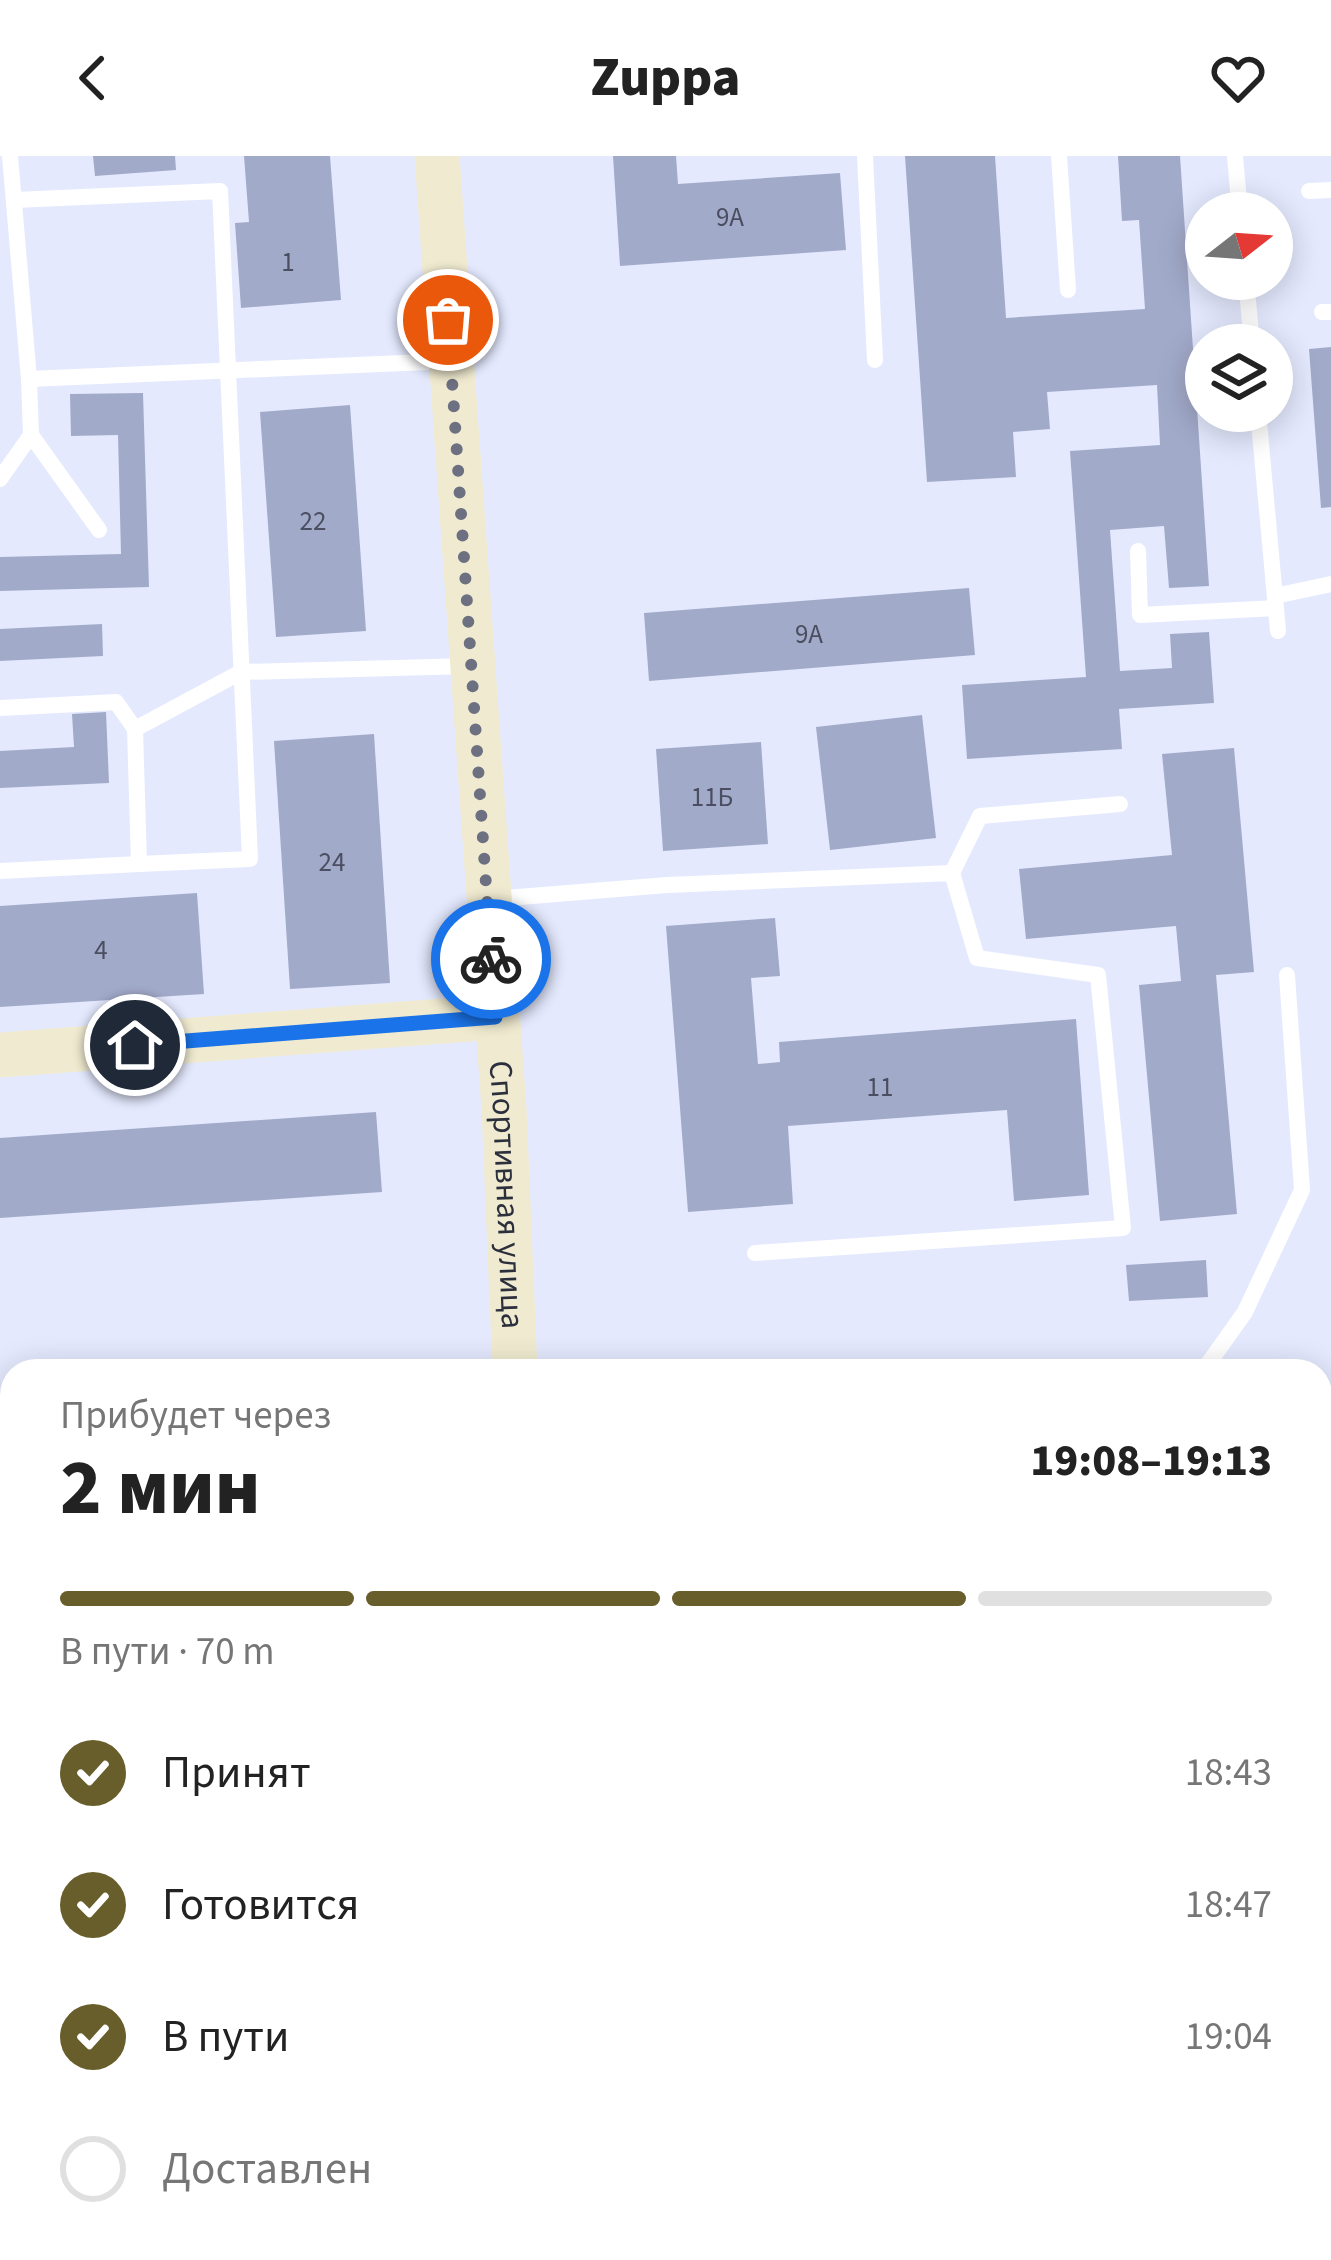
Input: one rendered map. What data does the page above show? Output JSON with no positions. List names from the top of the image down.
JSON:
{
  "streets": {
    "street": ["Спортивная улица"]
  },
  "house_numbers": [
    "9А",
    "1",
    "22",
    "9А",
    "11Б",
    "24",
    "4",
    "11"
  ],
  "north": "right",
  "page": {
    "header": "Zuppa",
    "heading": ["2 мин", "Прибудет через", "19:08–19:13"],
    "bar": "В пути · 70 m",
    "list": [
      ["Принят", "18:43"],
      ["Готовится", "18:47"],
      ["В пути", "19:04"],
      "Доставлен"
    ]
  }
}
